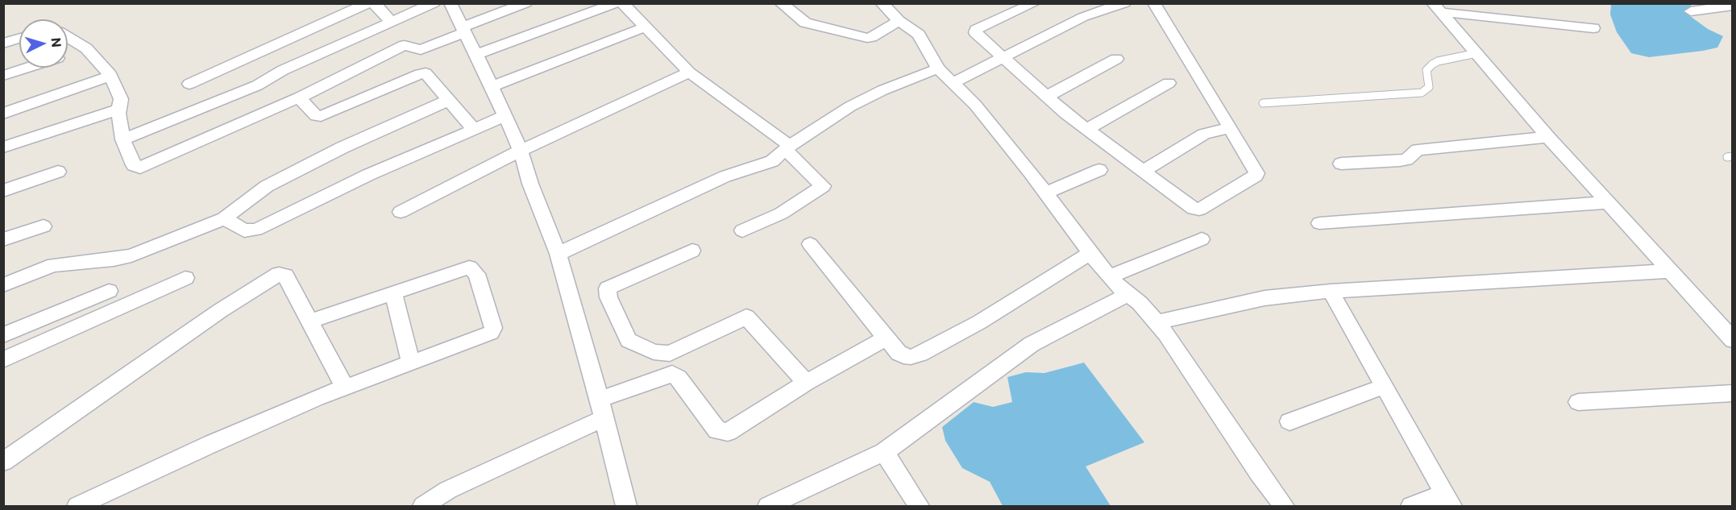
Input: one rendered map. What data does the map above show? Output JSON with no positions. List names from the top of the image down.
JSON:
{
  "north": "right"
}
